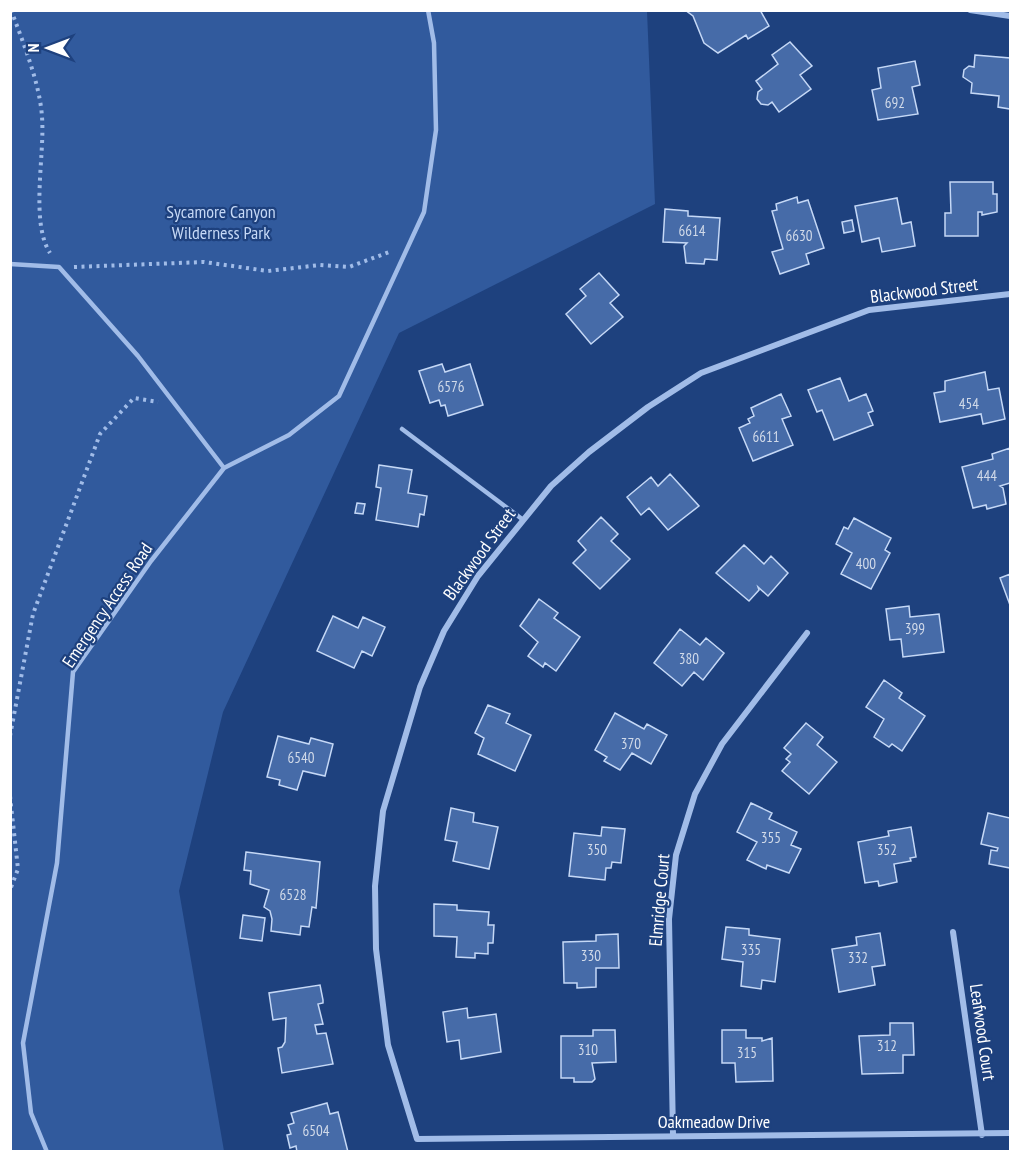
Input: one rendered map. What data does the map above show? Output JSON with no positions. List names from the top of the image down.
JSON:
{
  "streets": {
    "street": [
      "Blackwood Street",
      "Elmridge Court",
      "Leafwood Court",
      "Oakmeadow Drive"
    ],
    "lane": ["Emergency Access Road"]
  },
  "crossings": [
    ["Blackwood Street", "Oakmeadow Drive"],
    ["Elmridge Court", "Oakmeadow Drive"],
    ["Leafwood Court", "Oakmeadow Drive"]
  ],
  "parks": ["Sycamore Canyon Wilderness Park"],
  "house_numbers": [
    "692",
    "6614",
    "6630",
    "6576",
    "454",
    "6611",
    "444",
    "400",
    "399",
    "380",
    "370",
    "6540",
    "355",
    "350",
    "352",
    "6528",
    "335",
    "330",
    "332",
    "312",
    "310",
    "315",
    "6504"
  ],
  "north": "left"
}
